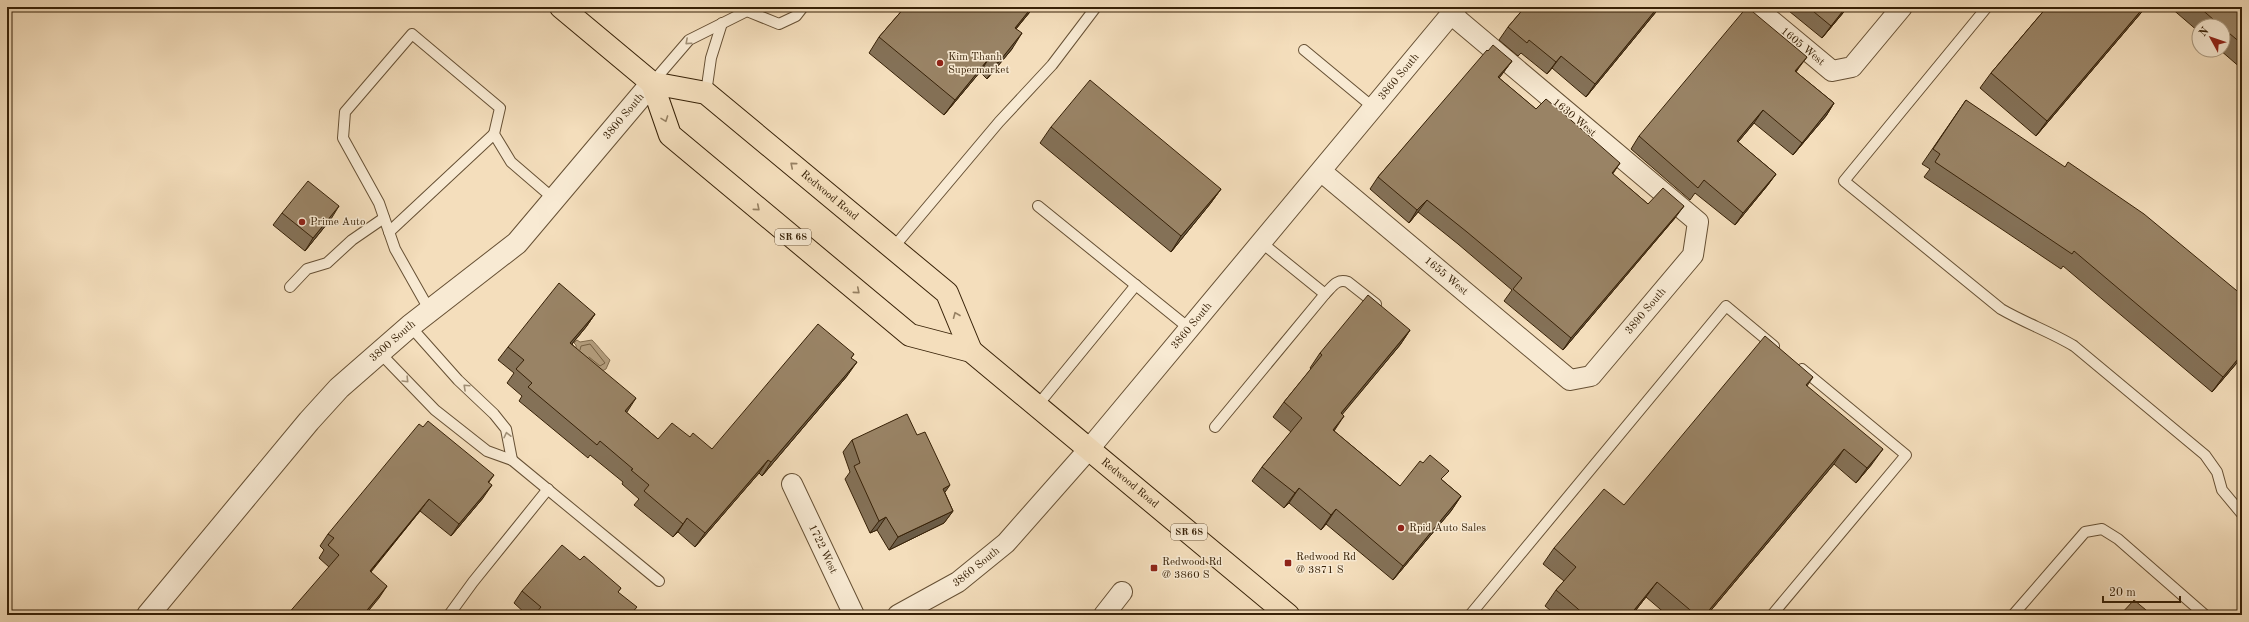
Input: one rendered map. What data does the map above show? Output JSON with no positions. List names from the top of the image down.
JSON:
{
  "streets": {
    "main road": ["Redwood Road", "SR 68"],
    "street": [
      "1605 West",
      "3860 South",
      "3800 South",
      "1630 West",
      "1655 West",
      "3890 South",
      "1722 West"
    ]
  },
  "crossings": [
    ["3860 South", "1630 West"],
    ["3860 South", "Redwood Road"],
    ["3860 South", "1655 West"],
    ["3800 South", "Redwood Road"],
    ["1630 West", "3890 South"],
    ["1655 West", "3890 South"]
  ],
  "places": {
    "other": ["Kim Thanh Supermarket", "Prime Auto", "Rpid Auto Sales"],
    "transit": ["Redwood Rd @ 3871 S", "Redwood Rd @ 3860 S"]
  },
  "scale_bar": "20 m",
  "north": "top left"
}
